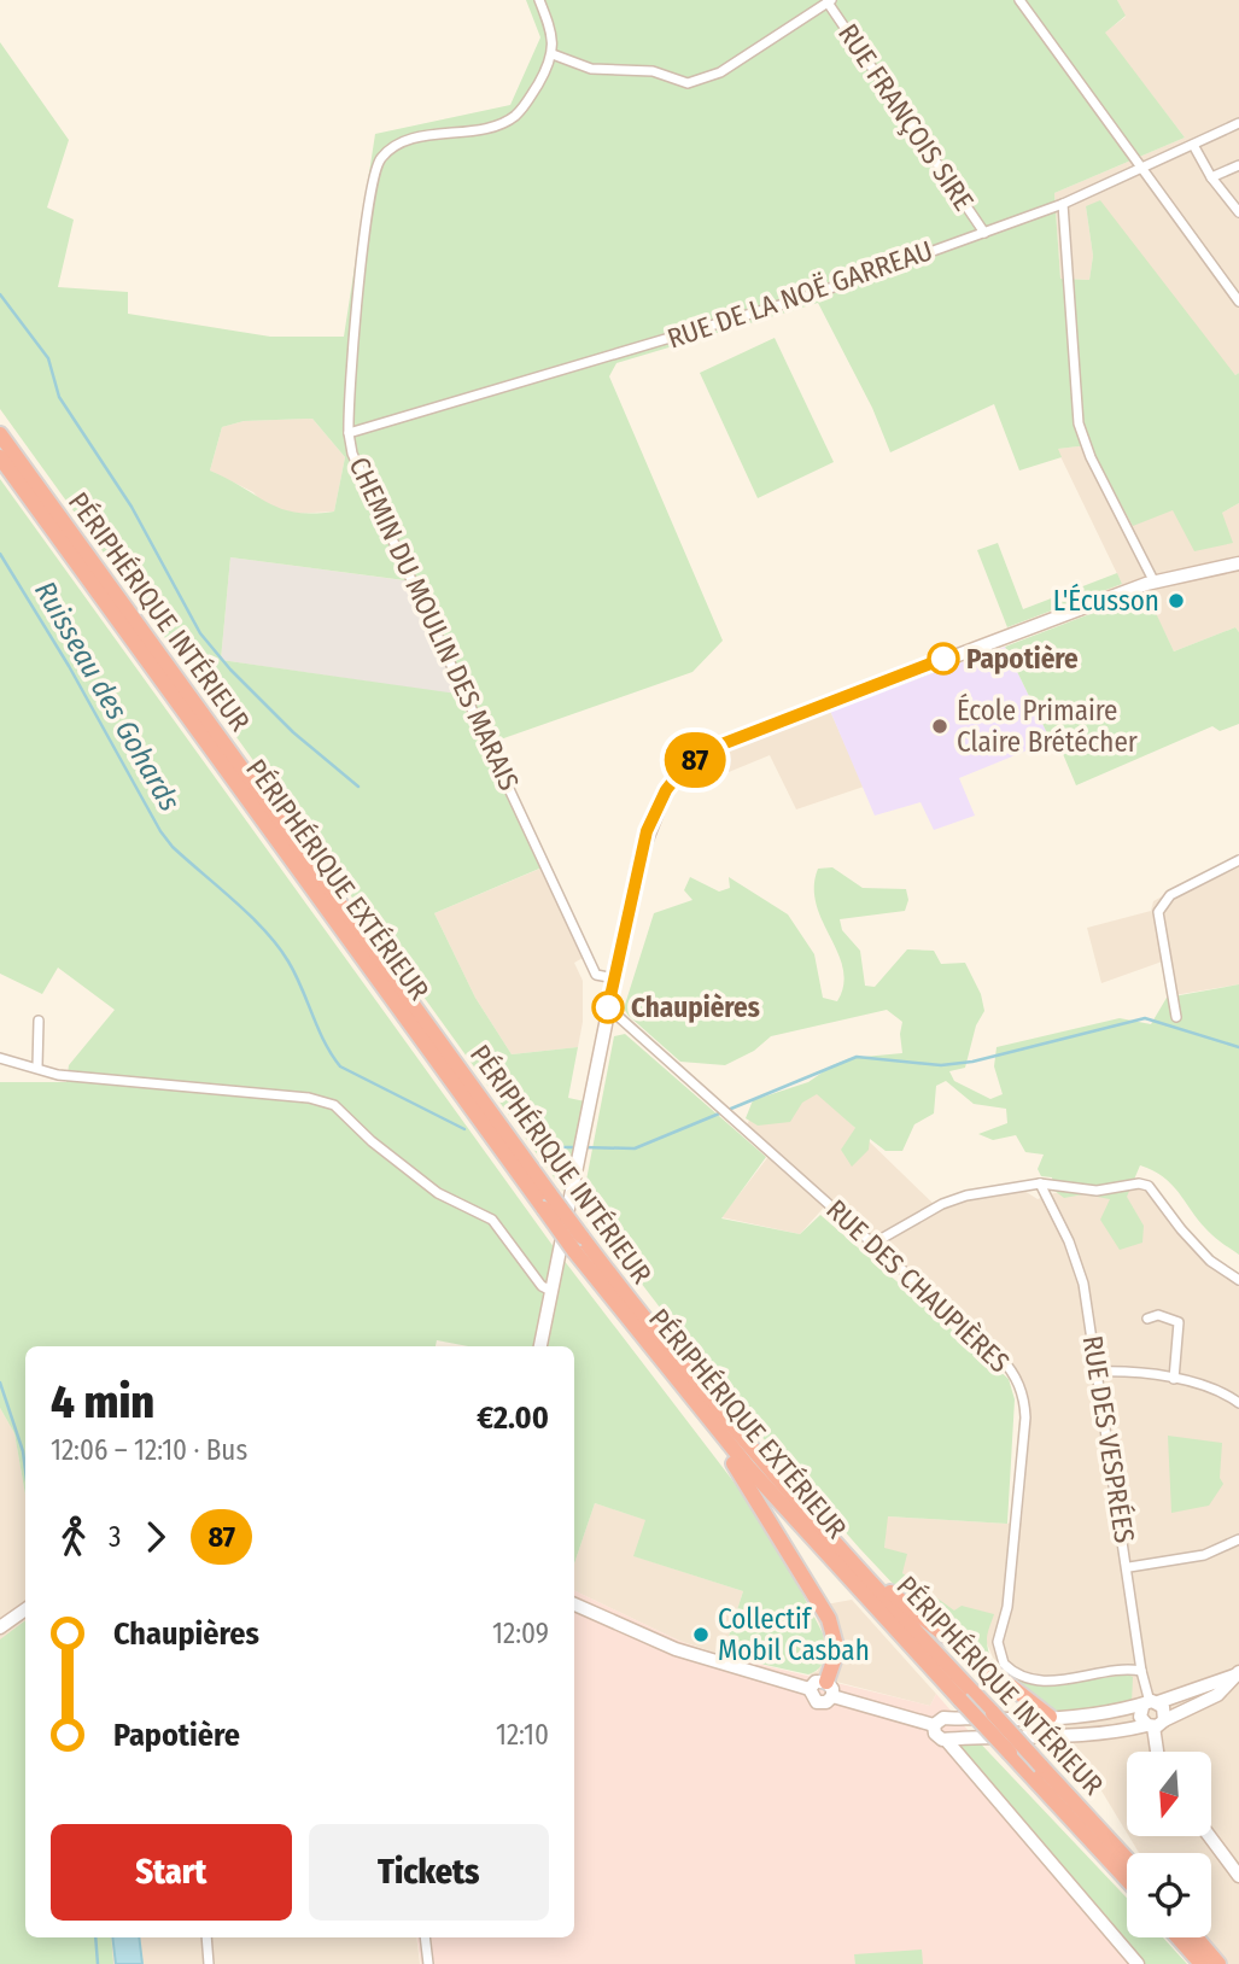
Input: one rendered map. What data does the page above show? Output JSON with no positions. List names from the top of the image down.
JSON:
{
  "streets": {
    "highway": ["PÉRIPHÉRIQUE INTÉRIEUR", "PÉRIPHÉRIQUE EXTÉRIEUR"],
    "street": [
      "RUE FRANÇOIS SIRE",
      "RUE DE LA NOË GARREAU",
      "CHEMIN DU MOULIN DES MARAIS",
      "RUE DES CHAUPIÈRES",
      "RUE DES VESPRÉES"
    ]
  },
  "crossings": [
    ["RUE FRANÇOIS SIRE", "RUE DE LA NOË GARREAU"],
    ["RUE DE LA NOË GARREAU", "CHEMIN DU MOULIN DES MARAIS"],
    ["PÉRIPHÉRIQUE INTÉRIEUR", "PÉRIPHÉRIQUE EXTÉRIEUR"],
    ["RUE DES CHAUPIÈRES", "RUE DES VESPRÉES"]
  ],
  "water": ["Ruisseau des Gohards"],
  "places": [
    "L'Écusson",
    "Papotière",
    "École Primaire Claire Brétécher",
    "Chaupières",
    "Collectif Mobil Casbah"
  ],
  "lines": ["bus line 87"],
  "north": "bottom",
  "page": {
    "on_map": "87",
    "heading": ["4 min", "12:06 – 12:10 · Bus", "€2.00"],
    "legs": ["3", "87"],
    "list": [
      {
        "name": "Chaupières",
        "value": "12:09"
      },
      {
        "name": "Papotière",
        "value": "12:10"
      }
    ],
    "buttons": ["Start", "Tickets"]
  }
}
